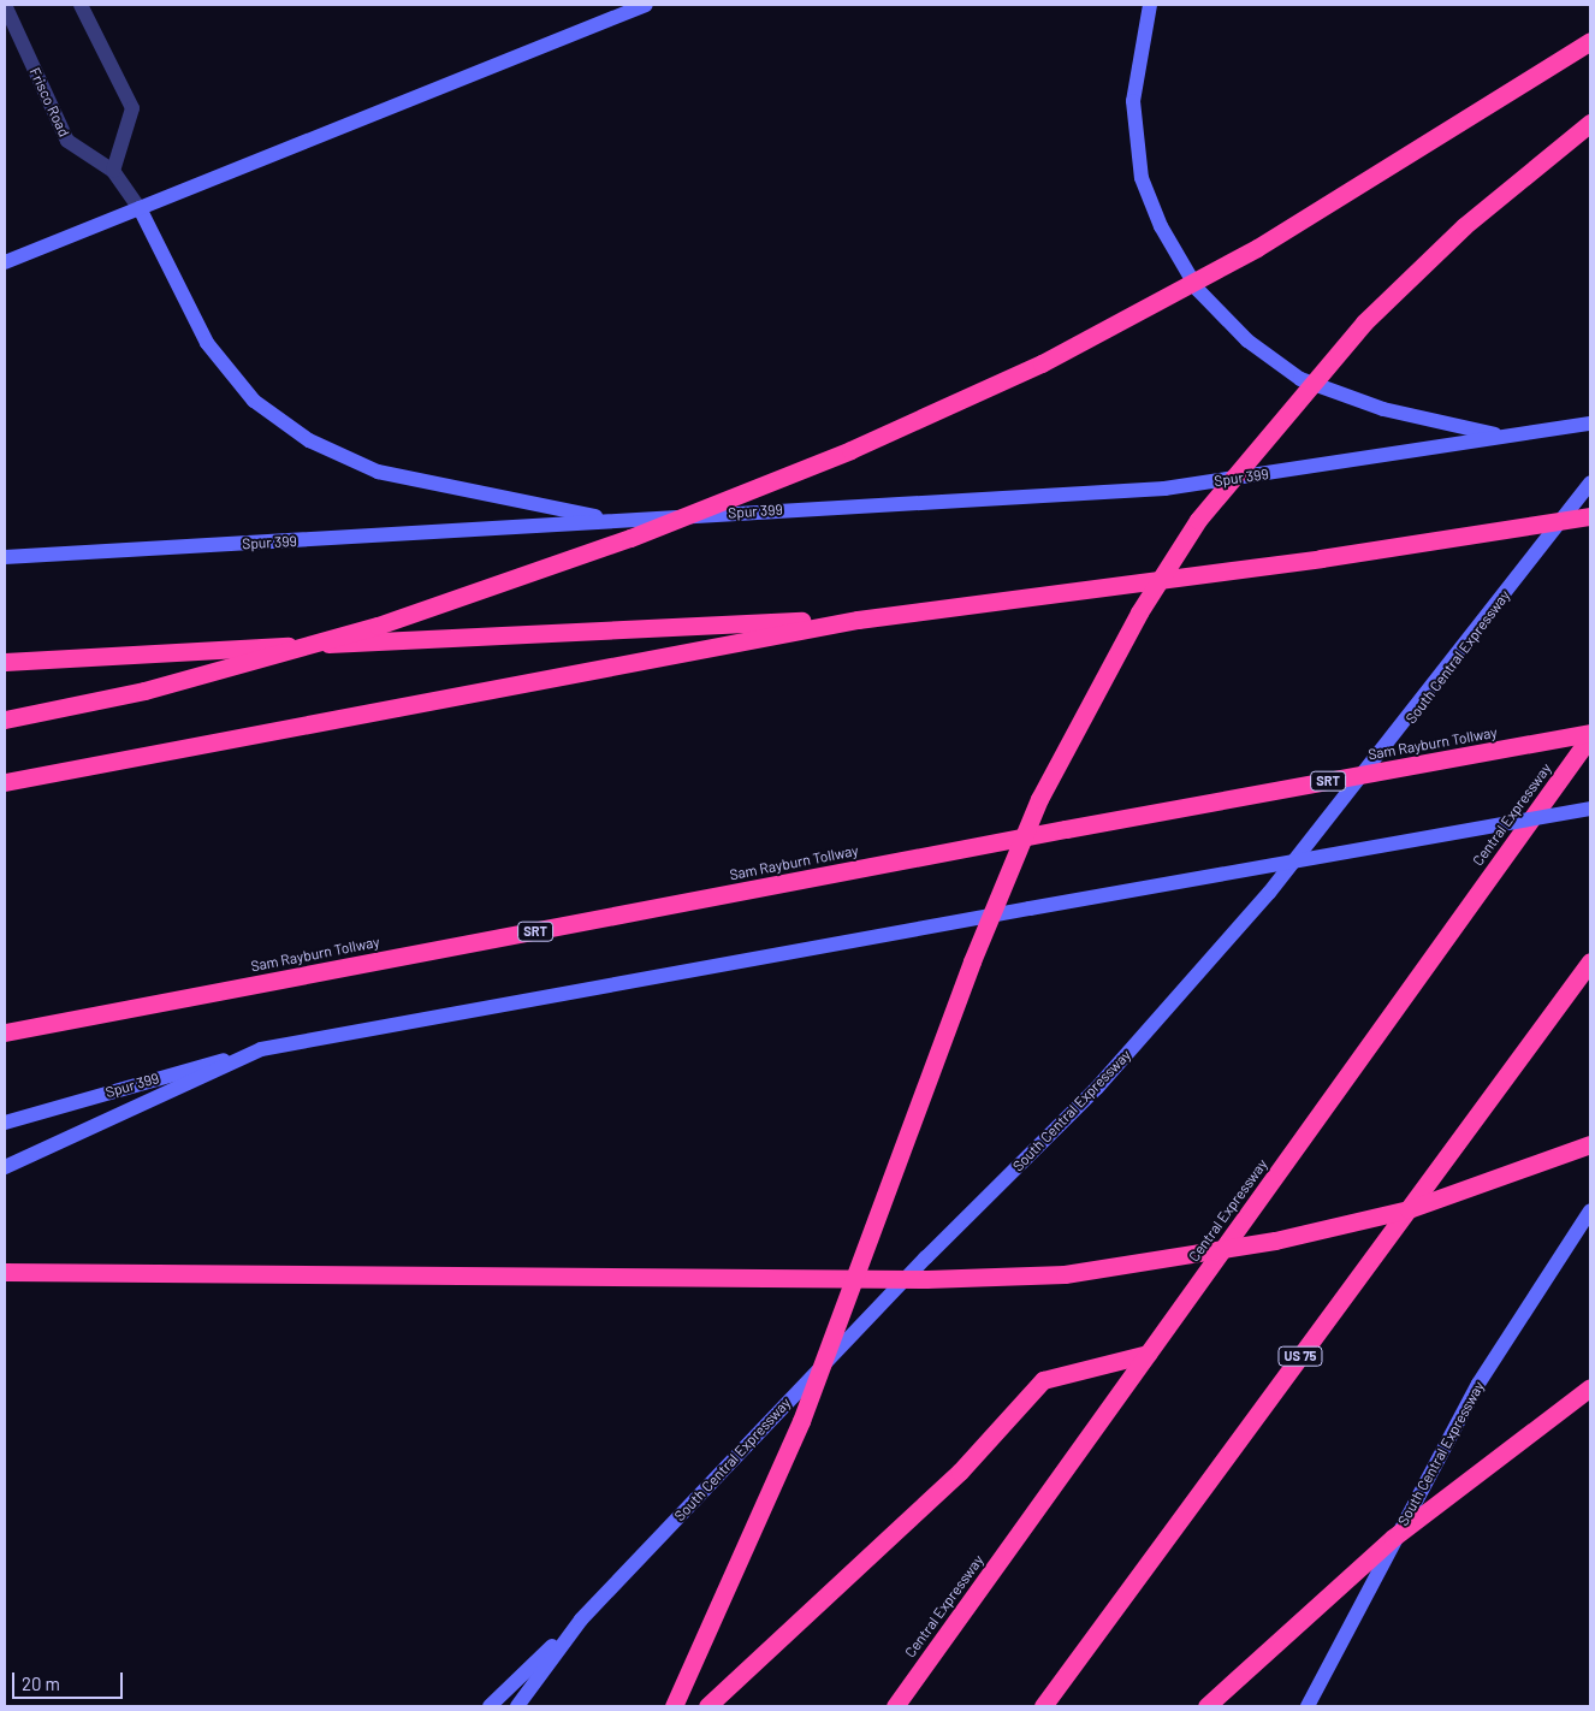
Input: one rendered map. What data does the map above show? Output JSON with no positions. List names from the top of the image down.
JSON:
{
  "streets": {
    "highway": [
      "Sam Rayburn Tollway",
      "SRT",
      "Central Expressway",
      "US 75"
    ],
    "main road": ["Spur 399", "South Central Expressway"],
    "street": ["Frisco Road"]
  },
  "crossings": [
    ["Sam Rayburn Tollway", "Central Expressway"]
  ],
  "scale_bar": "20 m"
}
